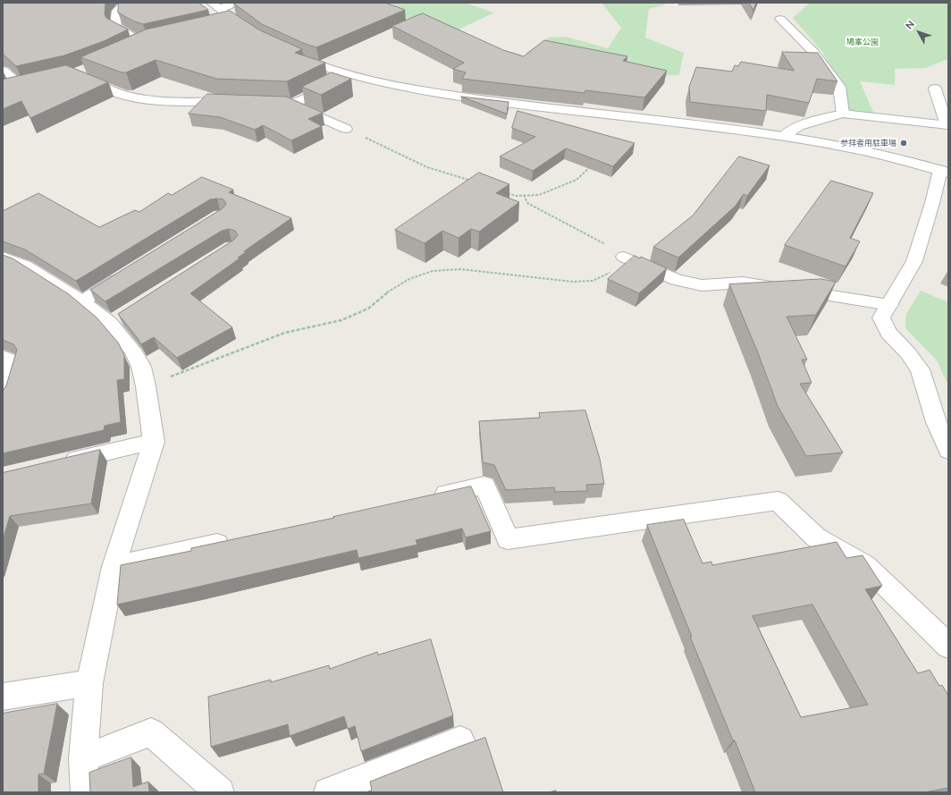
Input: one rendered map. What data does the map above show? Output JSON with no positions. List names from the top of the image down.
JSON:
{
  "parks": ["鳩峯公園"],
  "places": ["参拝者用駐車場"],
  "north": "top left"
}
